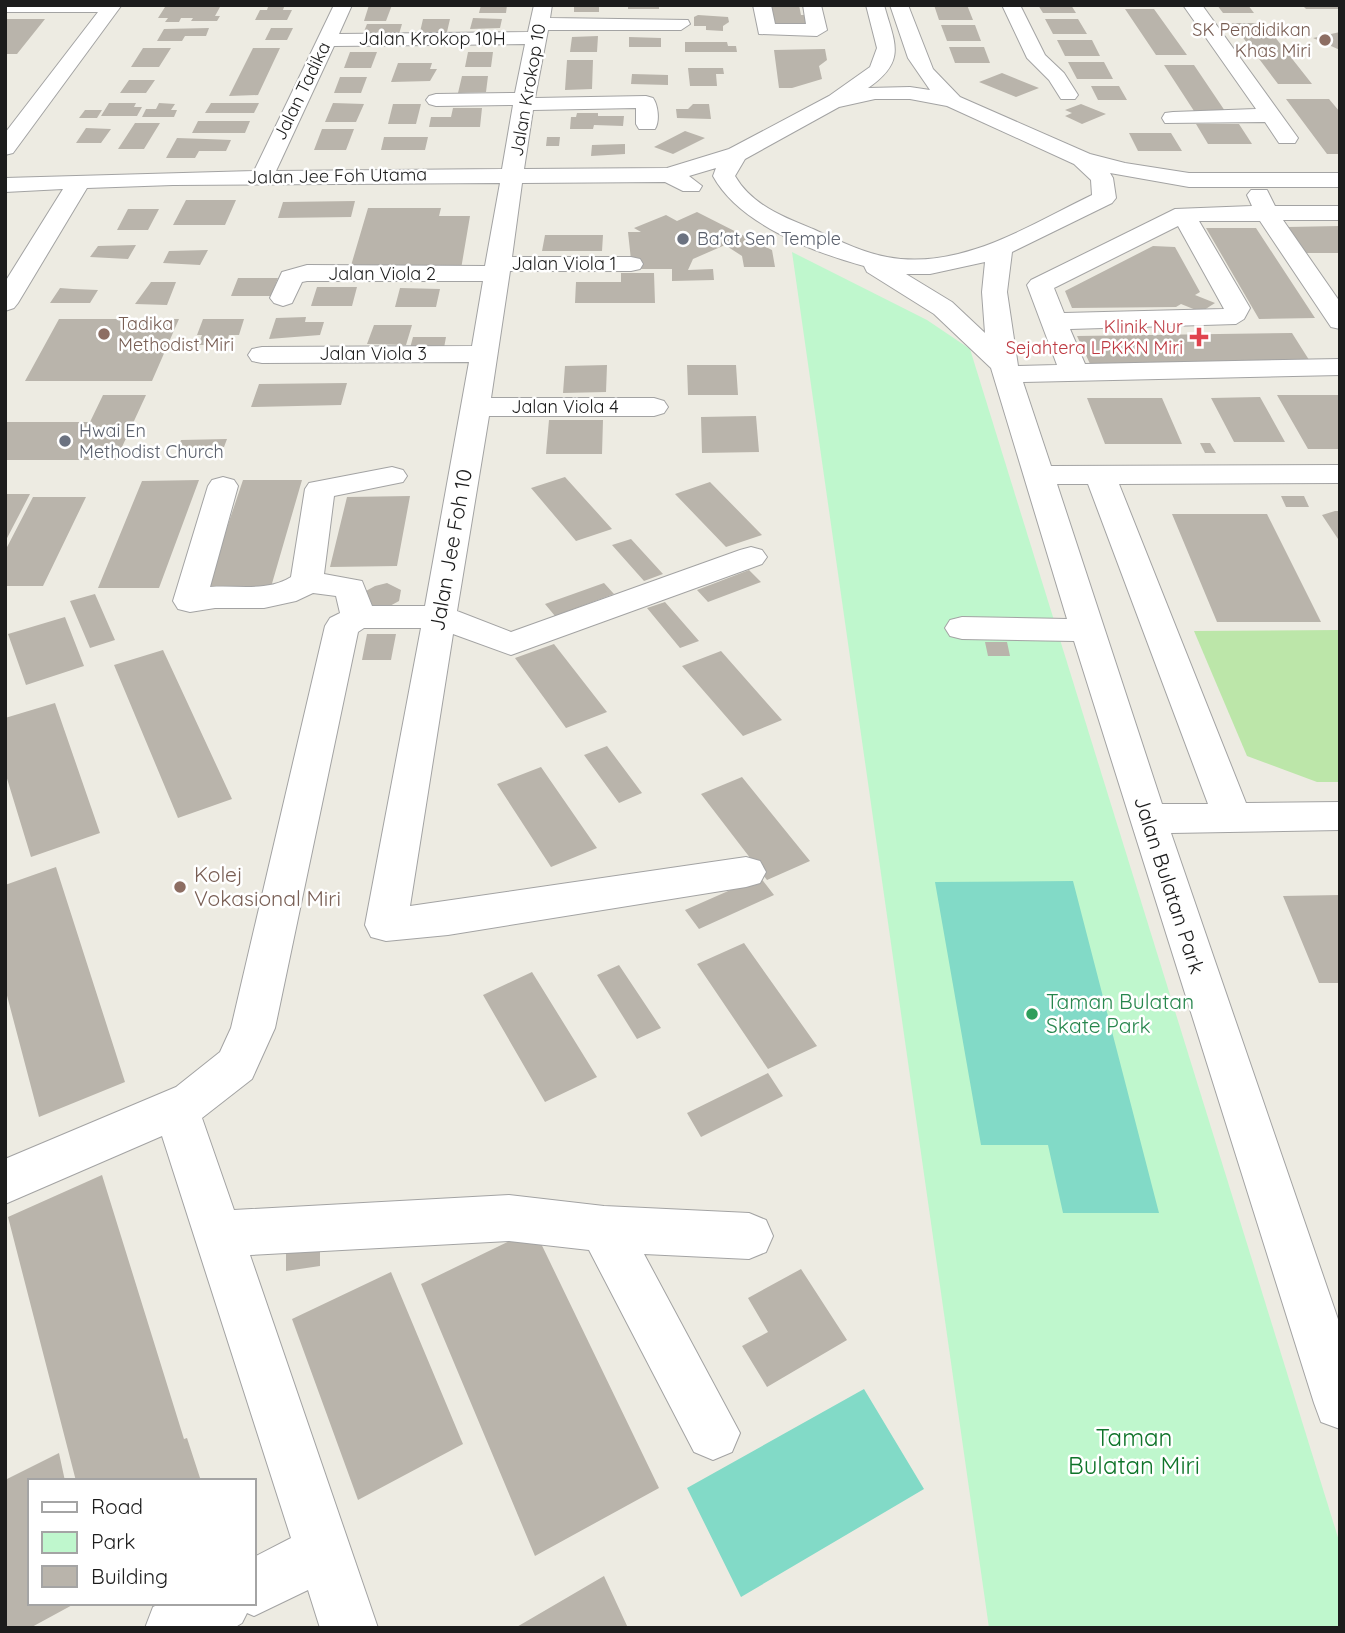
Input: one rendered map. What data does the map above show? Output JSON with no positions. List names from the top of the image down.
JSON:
{
  "streets": {
    "street": [
      "Jalan Krokop 10H",
      "Jalan Krokop 10",
      "Jalan Tadika",
      "Jalan Jee Foh Utama",
      "Jalan Viola 1",
      "Jalan Viola 2",
      "Jalan Viola 3",
      "Jalan Viola 4",
      "Jalan Jee Foh 10",
      "Jalan Bulatan Park"
    ]
  },
  "crossings": [
    ["Jalan Krokop 10H", "Jalan Krokop 10"],
    ["Jalan Krokop 10H", "Jalan Tadika"],
    ["Jalan Krokop 10", "Jalan Jee Foh Utama"],
    ["Jalan Krokop 10", "Jalan Jee Foh 10"],
    ["Jalan Tadika", "Jalan Jee Foh Utama"],
    ["Jalan Jee Foh Utama", "Jalan Jee Foh 10"],
    ["Jalan Viola 1", "Jalan Viola 2"],
    ["Jalan Viola 1", "Jalan Jee Foh 10"],
    ["Jalan Viola 2", "Jalan Jee Foh 10"],
    ["Jalan Viola 3", "Jalan Jee Foh 10"],
    ["Jalan Viola 4", "Jalan Jee Foh 10"]
  ],
  "parks": ["Taman Bulatan Miri"],
  "places": {
    "other": [
      "SK Pendidikan Khas Miri",
      "Ba'at Sen Temple",
      "Tadika Methodist Miri",
      "Hwai En Methodist Church",
      "Kolej Vokasional Miri",
      "Taman Bulatan Skate Park"
    ],
    "health": ["Klinik Nur Sejahtera LPKKN Miri"]
  },
  "legend": ["Road", "Park", "Building"]
}
